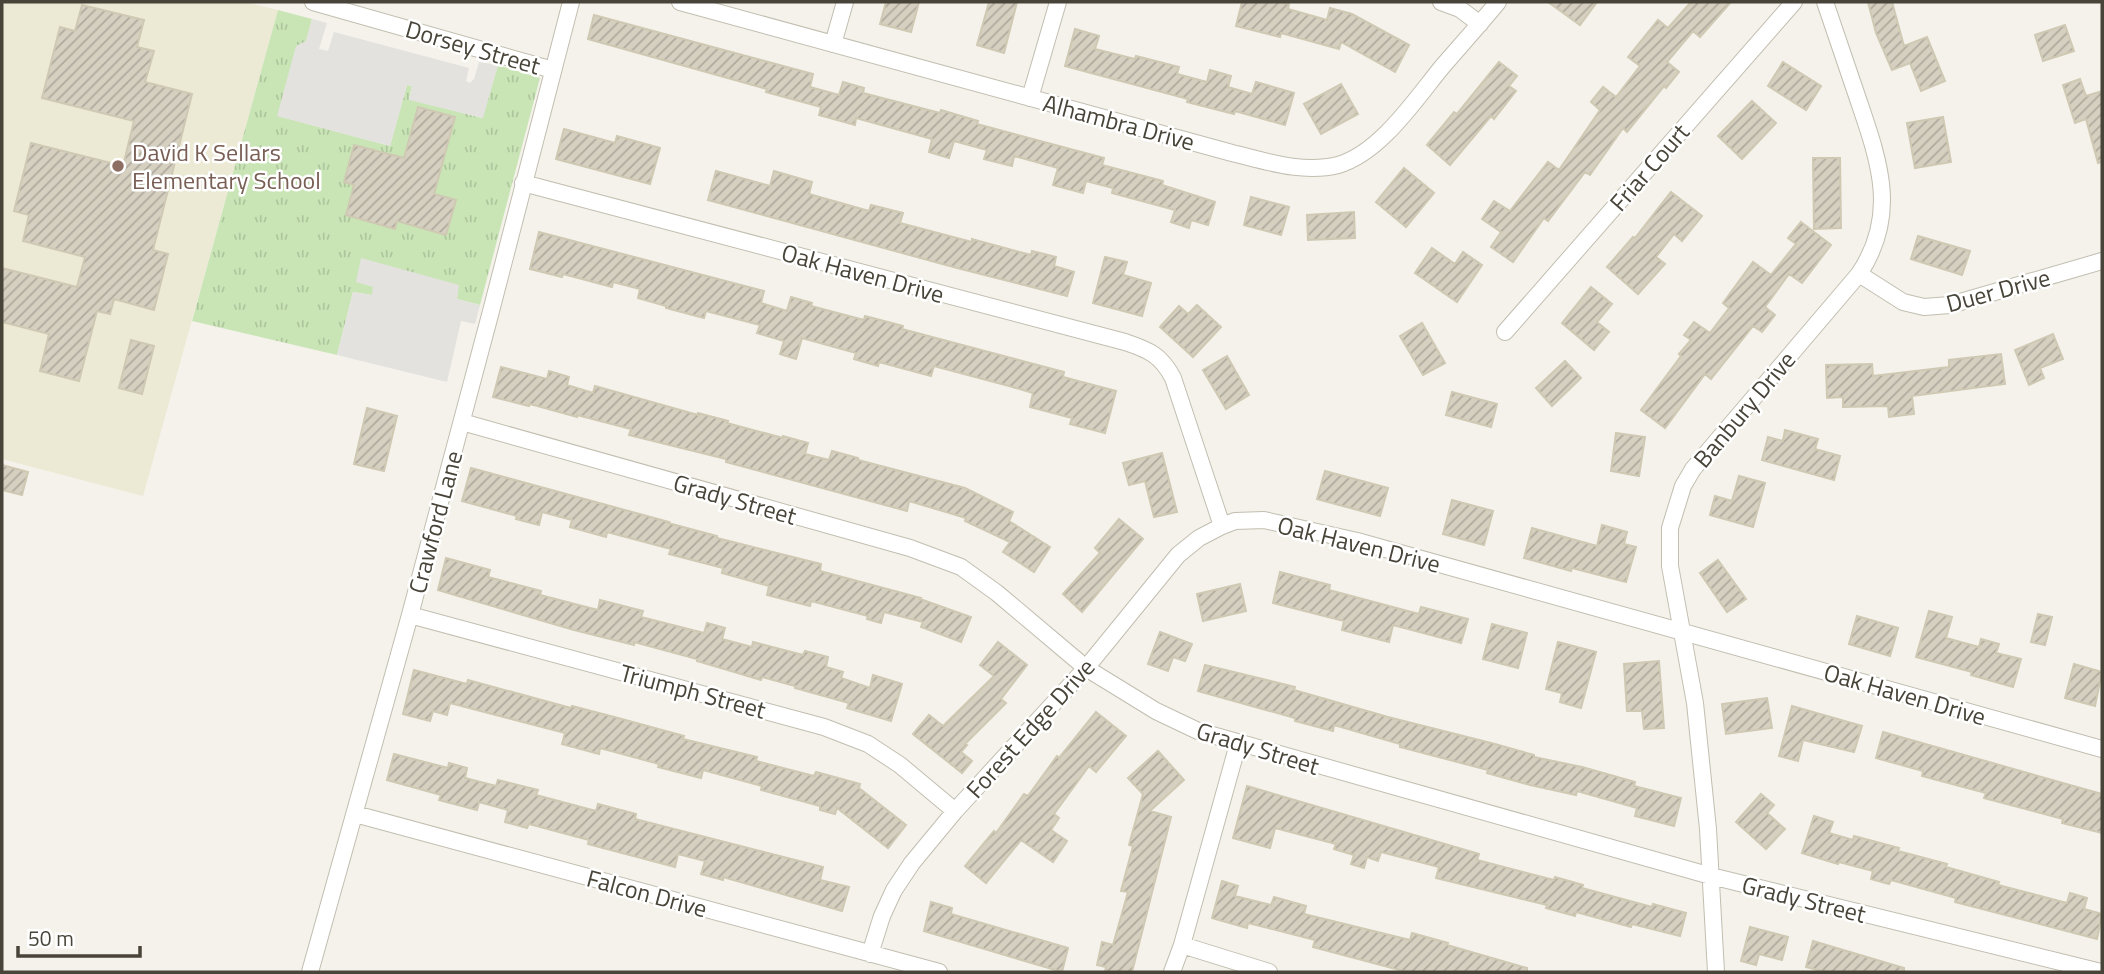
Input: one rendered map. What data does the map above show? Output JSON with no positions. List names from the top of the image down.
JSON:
{
  "streets": {
    "street": [
      "Dorsey Street",
      "Alhambra Drive",
      "Friar Court",
      "Oak Haven Drive",
      "Duer Drive",
      "Banbury Drive",
      "Grady Street",
      "Crawford Lane",
      "Triumph Street",
      "Forest Edge Drive",
      "Falcon Drive"
    ]
  },
  "crossings": [
    ["Dorsey Street", "Crawford Lane"],
    ["Oak Haven Drive", "Banbury Drive"],
    ["Oak Haven Drive", "Crawford Lane"],
    ["Oak Haven Drive", "Forest Edge Drive"],
    ["Duer Drive", "Banbury Drive"],
    ["Banbury Drive", "Grady Street"],
    ["Grady Street", "Crawford Lane"],
    ["Grady Street", "Forest Edge Drive"],
    ["Crawford Lane", "Triumph Street"],
    ["Crawford Lane", "Falcon Drive"],
    ["Triumph Street", "Forest Edge Drive"],
    ["Forest Edge Drive", "Falcon Drive"]
  ],
  "places": ["David K Sellars Elementary School"],
  "scale_bar": "50 m"
}
